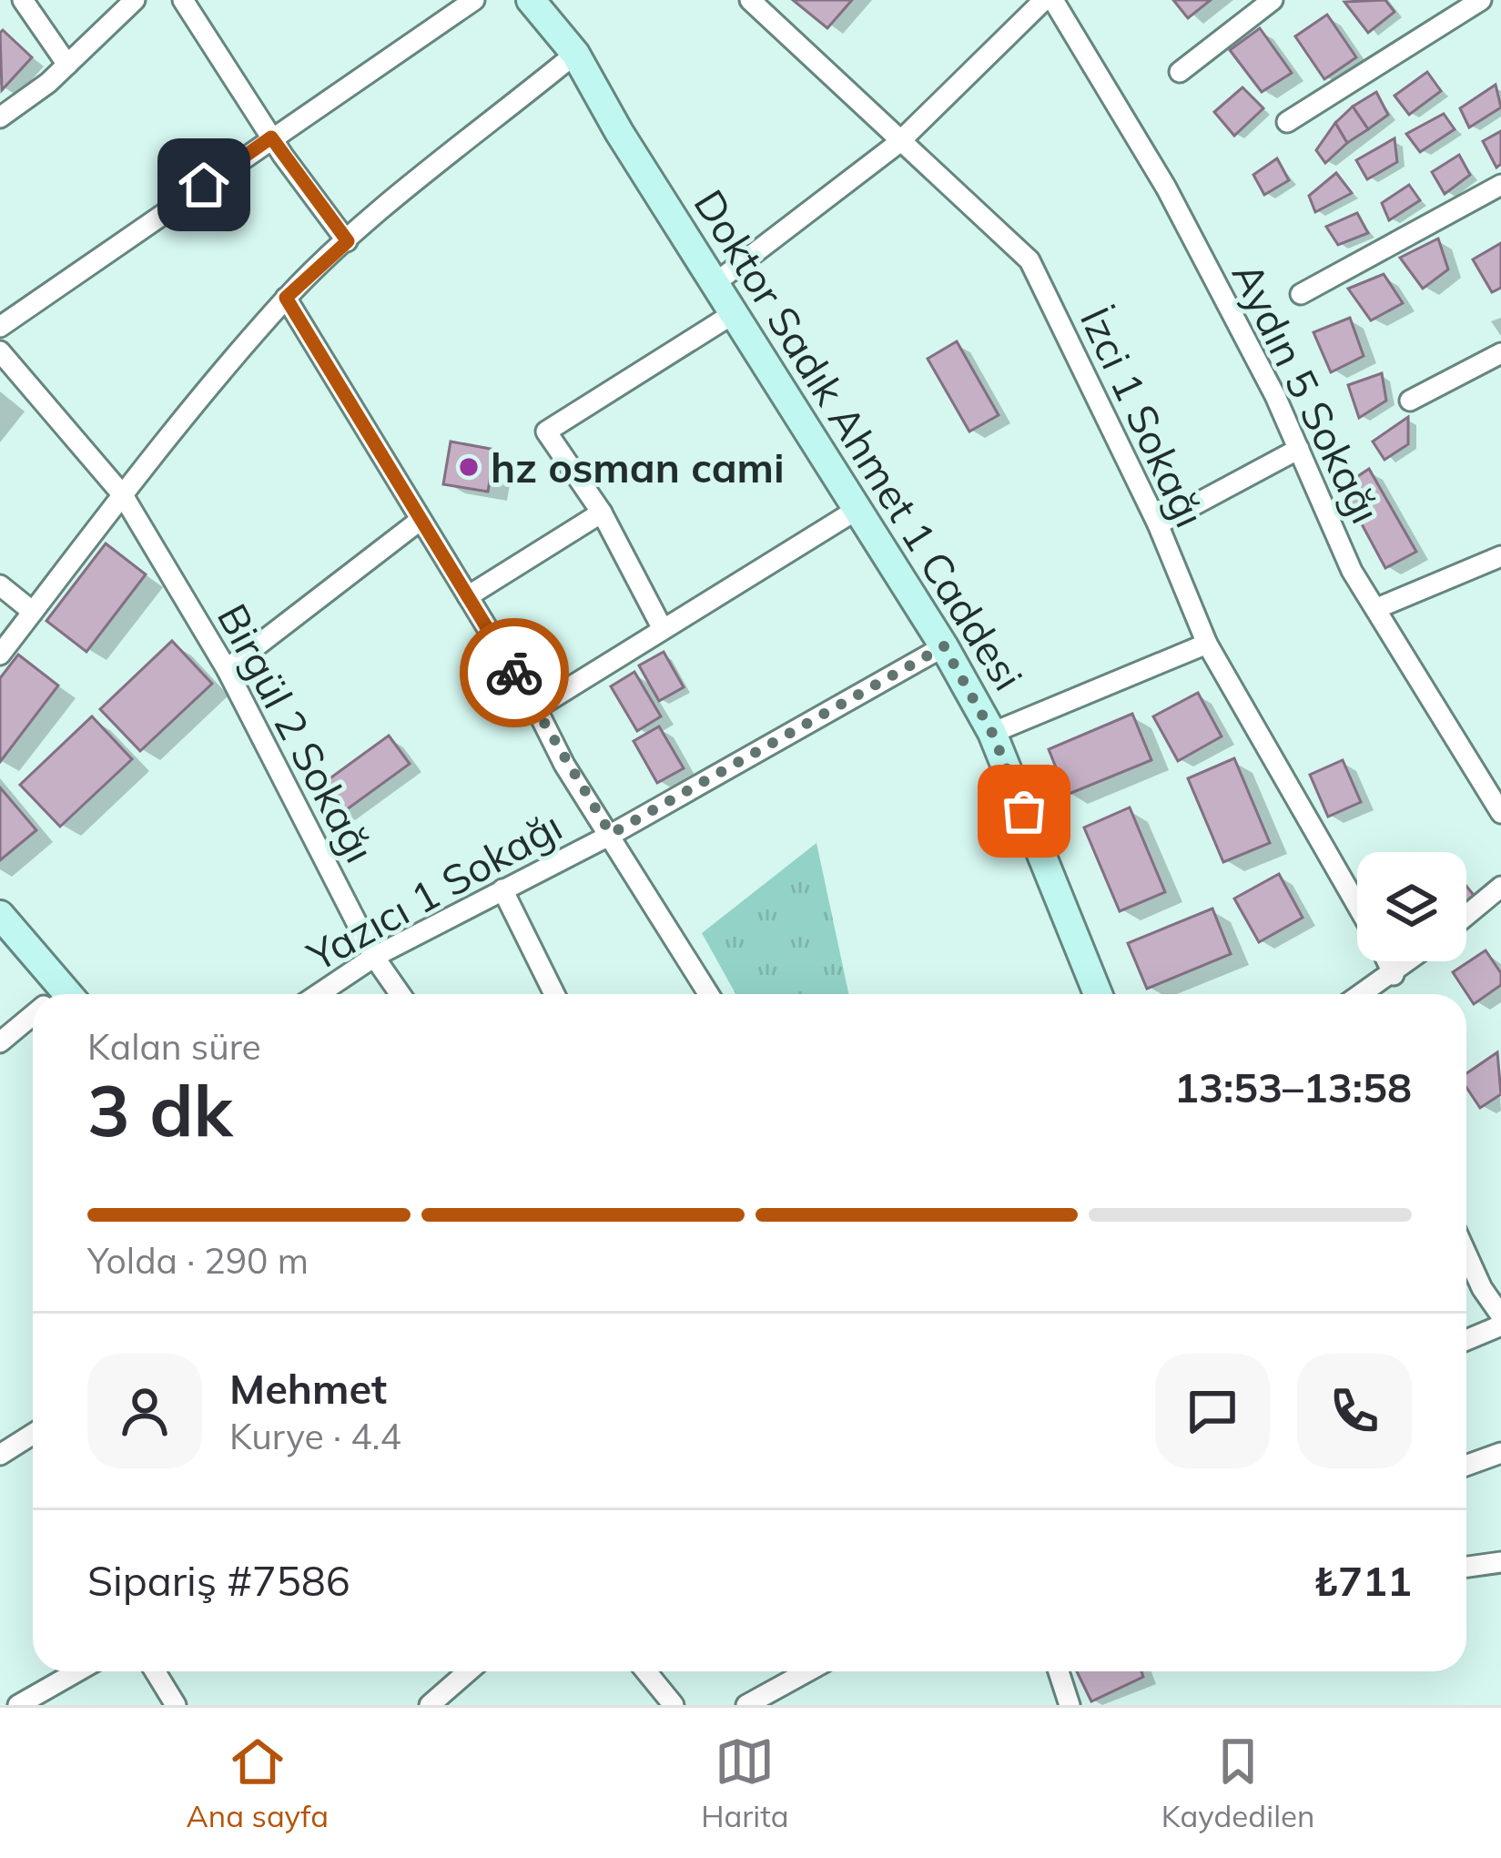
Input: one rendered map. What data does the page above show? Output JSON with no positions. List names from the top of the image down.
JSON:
{
  "streets": {
    "street": [
      "Aydın 5 Sokağı",
      "İzci 1 Sokağı",
      "Doktor Sadık Ahmet 1 Caddesi",
      "Birgül 2 Sokağı",
      "Yazıcı 1 Sokağı"
    ]
  },
  "crossings": [
    ["Doktor Sadık Ahmet 1 Caddesi", "Yazıcı 1 Sokağı"],
    ["Birgül 2 Sokağı", "Yazıcı 1 Sokağı"]
  ],
  "places": ["hz osman cami"],
  "page": {
    "heading": ["3 dk", "Kalan süre", "13:53–13:58"],
    "panel": [
      "Mehmet",
      "Kurye · 4.4",
      "Sipariş #7586",
      "₺711"
    ],
    "bar": "Yolda · 290 m",
    "tabs": ["Ana sayfa", "Harita", "Kaydedilen"]
  }
}
